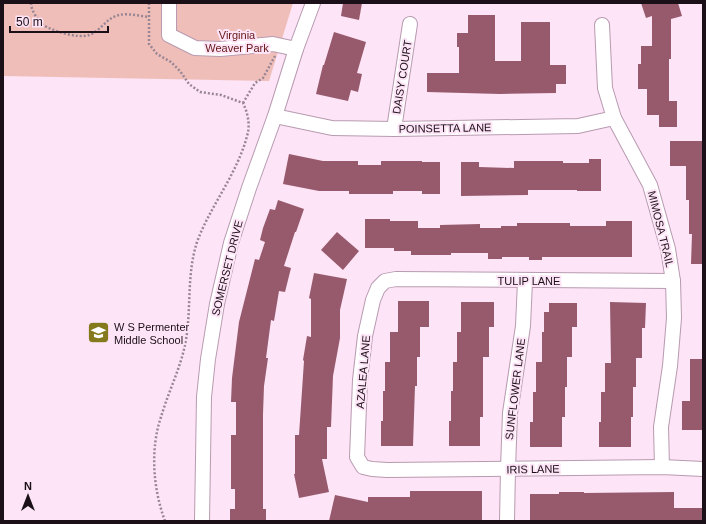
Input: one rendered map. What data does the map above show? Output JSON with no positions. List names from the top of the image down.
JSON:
{
  "streets": {
    "street": [
      "DAISY COURT",
      "POINSETTA LANE",
      "MIMOSA TRAIL",
      "SOMERSET DRIVE",
      "TULIP LANE",
      "AZALEA LANE",
      "SUNFLOWER LANE",
      "IRIS LANE"
    ]
  },
  "crossings": [
    ["DAISY COURT", "POINSETTA LANE"],
    ["POINSETTA LANE", "MIMOSA TRAIL"],
    ["POINSETTA LANE", "SOMERSET DRIVE"],
    ["MIMOSA TRAIL", "TULIP LANE"],
    ["MIMOSA TRAIL", "IRIS LANE"],
    ["TULIP LANE", "AZALEA LANE"],
    ["TULIP LANE", "SUNFLOWER LANE"],
    ["AZALEA LANE", "IRIS LANE"],
    ["SUNFLOWER LANE", "IRIS LANE"]
  ],
  "parks": ["Virginia Weaver Park"],
  "places": {
    "school or university": ["W S Permenter Middle School"]
  },
  "scale_bar": "50 m",
  "north": "top"
}
